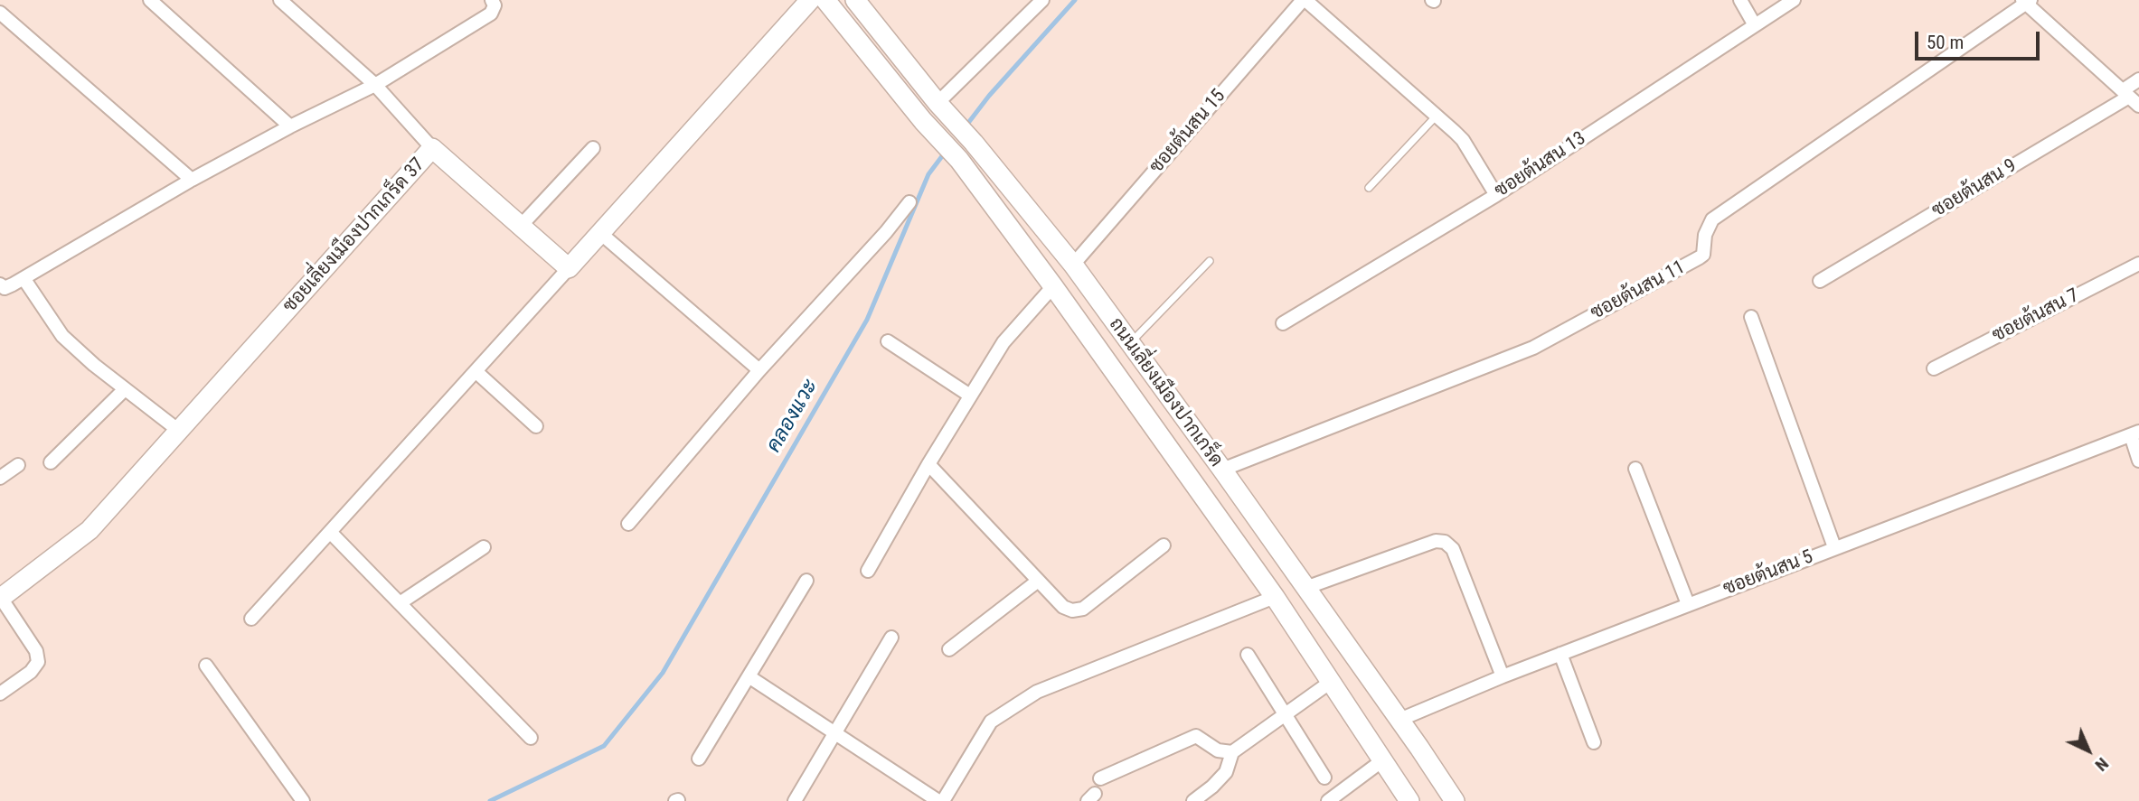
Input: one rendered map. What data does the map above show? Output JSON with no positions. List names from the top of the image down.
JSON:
{
  "streets": {
    "main road": ["ซอยเลี่ยงเมืองปากเกร็ด 37", "ถนนเลี่ยงเมืองปากเกร็ด"],
    "street": [
      "ซอยต้นสน 15",
      "ซอยต้นสน 13",
      "ซอยต้นสน 9",
      "ซอยต้นสน 11",
      "ซอยต้นสน 7",
      "ซอยต้นสน 5"
    ]
  },
  "crossings": [
    ["ซอยต้นสน 15", "ถนนเลี่ยงเมืองปากเกร็ด"],
    ["ซอยต้นสน 11", "ถนนเลี่ยงเมืองปากเกร็ด"],
    ["ถนนเลี่ยงเมืองปากเกร็ด", "ซอยต้นสน 5"]
  ],
  "water": ["คลองแวะ"],
  "scale_bar": "50 m",
  "north": "bottom right"
}
